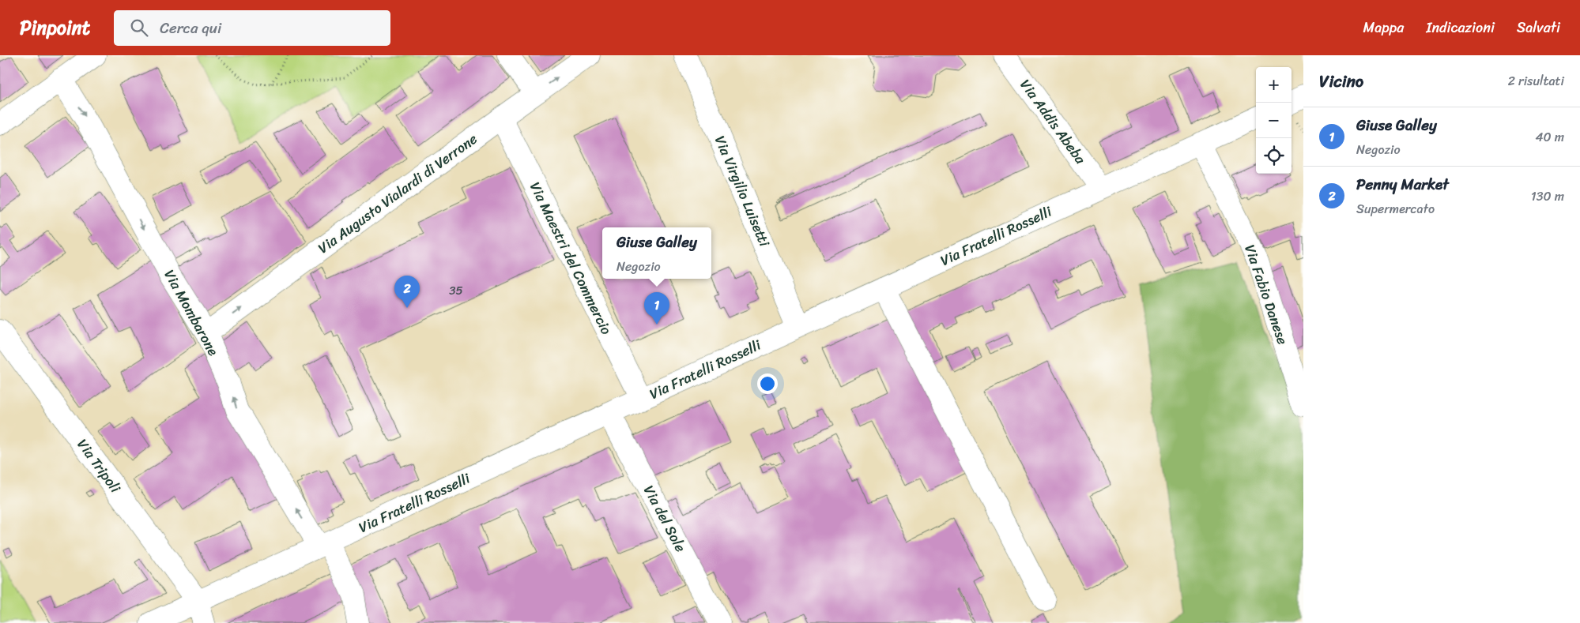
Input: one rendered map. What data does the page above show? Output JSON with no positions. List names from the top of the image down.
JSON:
{
  "streets": {
    "street": [
      "Via Addis Abeba",
      "Via Virgilio Luisetti",
      "Via Augusto Vialardi di Verrone",
      "Via Fratelli Rosselli",
      "Via Maestri del Commercio",
      "Via Fabio Danese",
      "Via Mombarone",
      "Via Tripoli",
      "Via del Sole"
    ]
  },
  "crossings": [
    ["Via Addis Abeba", "Via Fratelli Rosselli"],
    ["Via Virgilio Luisetti", "Via Fratelli Rosselli"],
    ["Via Augusto Vialardi di Verrone", "Via Maestri del Commercio"],
    ["Via Augusto Vialardi di Verrone", "Via Mombarone"],
    ["Via Fratelli Rosselli", "Via Maestri del Commercio"],
    ["Via Fratelli Rosselli", "Via Fabio Danese"],
    ["Via Fratelli Rosselli", "Via Mombarone"],
    ["Via Fratelli Rosselli", "Via Tripoli"],
    ["Via Fratelli Rosselli", "Via del Sole"]
  ],
  "one_way": ["Via Augusto Vialardi di Verrone"],
  "house_numbers": ["35"],
  "page": {
    "header": "Pinpoint",
    "search": "Cerca qui",
    "nav": ["Mappa", "Indicazioni", "Salvati"],
    "heading": ["Vicino", "2 risultati"],
    "map_buttons": ["+", "−"],
    "list": [
      {
        "mark": "1",
        "name": "Giuse Galley",
        "note": "Negozio",
        "value": "40 m"
      },
      {
        "mark": "2",
        "name": "Penny Market",
        "note": "Supermercato",
        "value": "130 m"
      }
    ],
    "popup": ["Giuse Galley", "Negozio"],
    "pins": ["2", "1"]
  }
}
